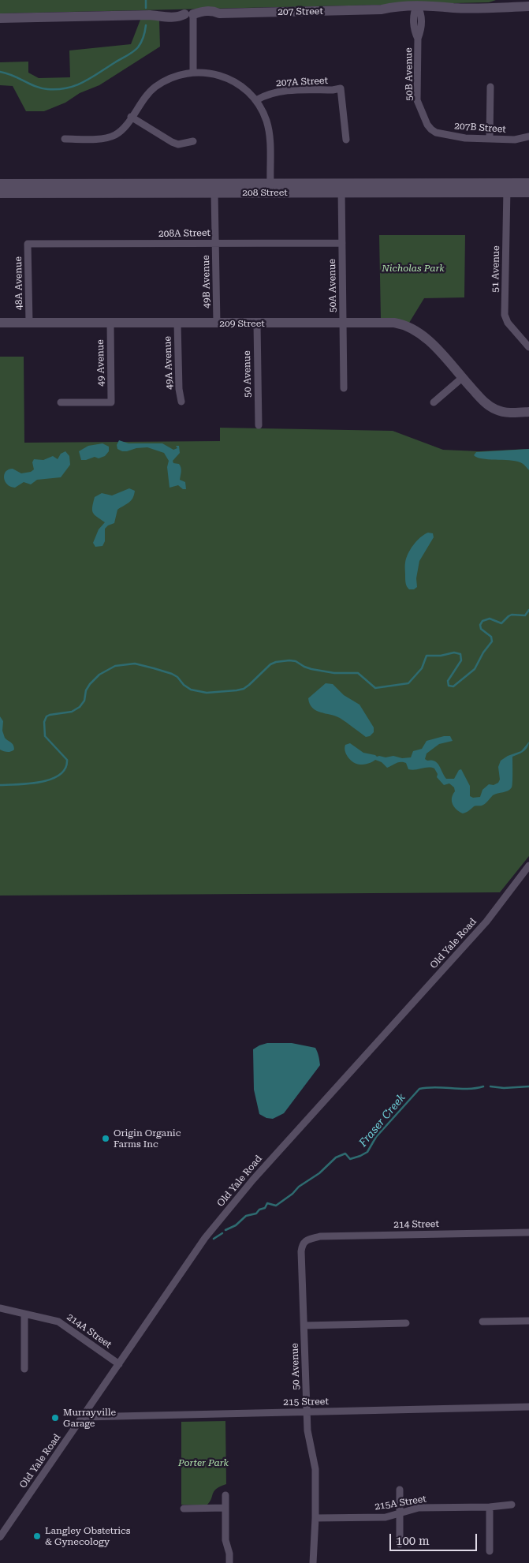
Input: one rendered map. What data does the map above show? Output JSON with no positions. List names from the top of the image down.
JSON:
{
  "streets": {
    "street": [
      "207 Street",
      "50B Avenue",
      "207A Street",
      "207B Street",
      "208 Street",
      "208A Street",
      "51 Avenue",
      "49B Avenue",
      "48A Avenue",
      "50A Avenue",
      "209 Street",
      "49 Avenue",
      "49A Avenue",
      "50 Avenue",
      "Old Yale Road",
      "214 Street",
      "214A Street",
      "215 Street",
      "215A Street"
    ]
  },
  "crossings": [
    ["207 Street", "50B Avenue"],
    ["50B Avenue", "207B Street"],
    ["208 Street", "51 Avenue"],
    ["208 Street", "49B Avenue"],
    ["208 Street", "50A Avenue"],
    ["208A Street", "49B Avenue"],
    ["208A Street", "48A Avenue"],
    ["208A Street", "50A Avenue"],
    ["49B Avenue", "209 Street"],
    ["48A Avenue", "209 Street"],
    ["50A Avenue", "209 Street"],
    ["209 Street", "49 Avenue"],
    ["209 Street", "49A Avenue"],
    ["209 Street", "50 Avenue"],
    ["50 Avenue", "214 Street"],
    ["50 Avenue", "215 Street"],
    ["50 Avenue", "215A Street"],
    ["Old Yale Road", "214A Street"],
    ["Old Yale Road", "215 Street"]
  ],
  "water": ["Fraser Creek"],
  "parks": ["Nicholas Park", "Porter Park"],
  "places": ["Origin Organic Farms Inc", "Murrayville Garage", "Langley Obstetrics & Gynecology"],
  "scale_bar": "100 m"
}
